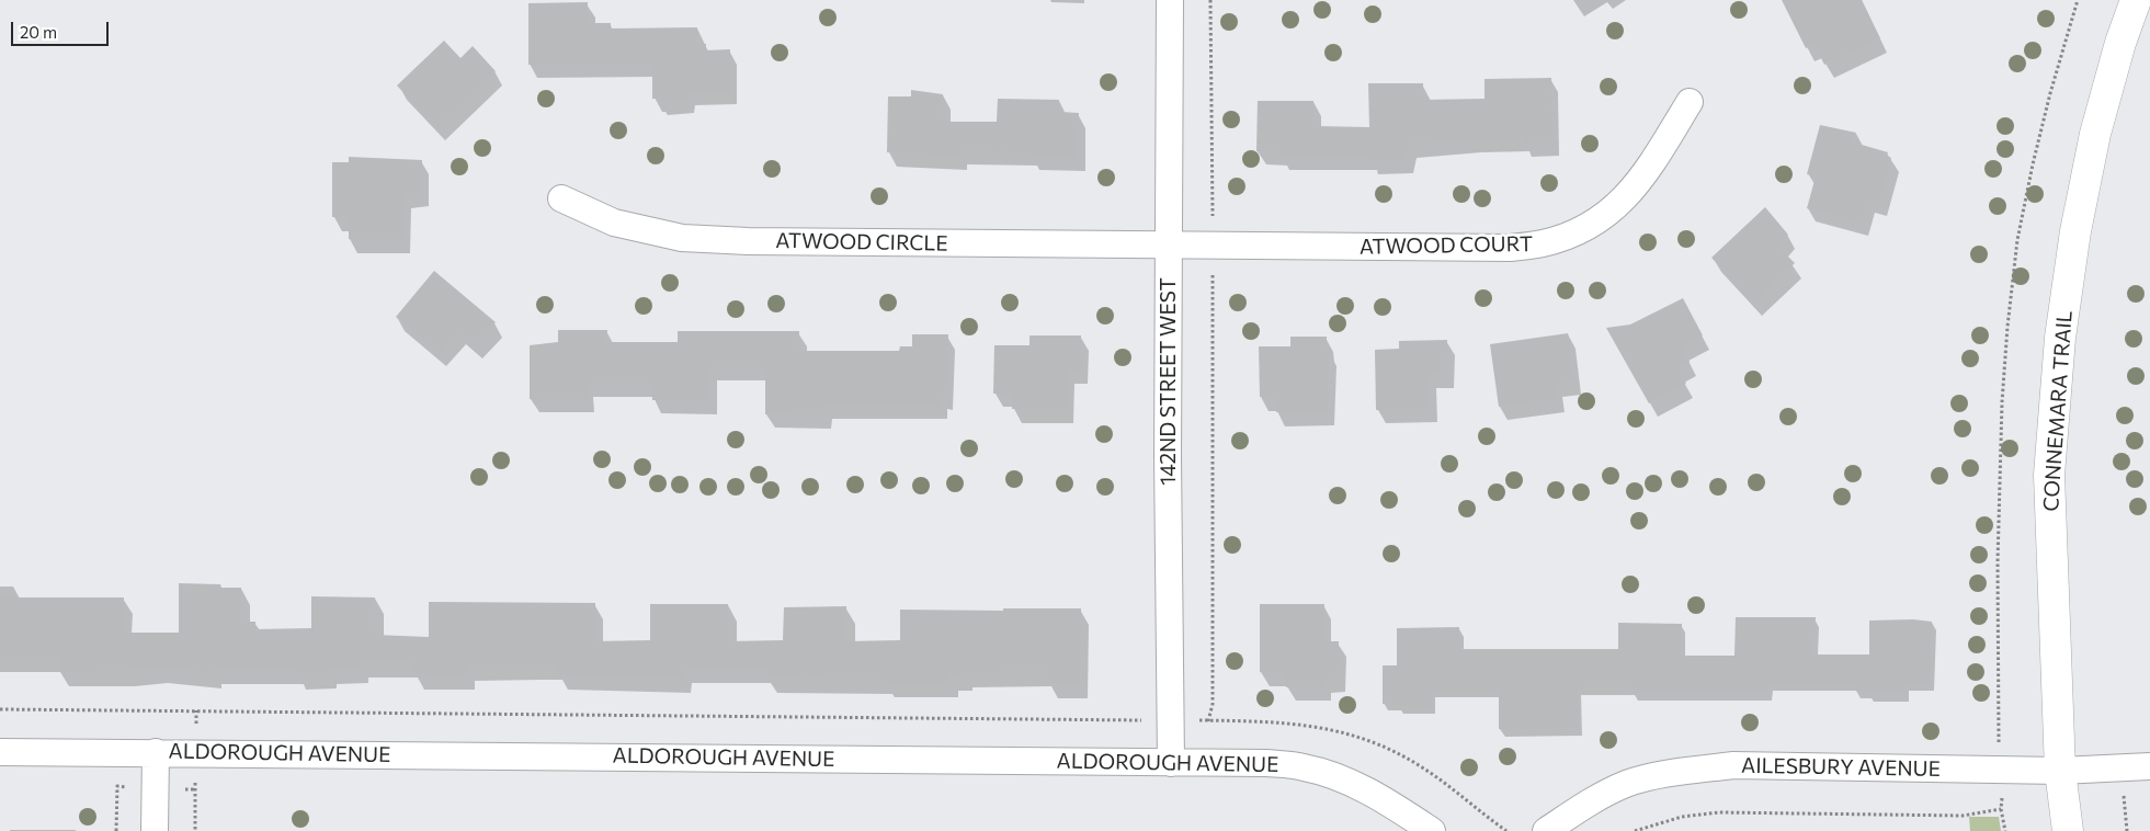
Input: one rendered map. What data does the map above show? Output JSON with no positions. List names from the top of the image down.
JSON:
{
  "streets": {
    "street": [
      "ATWOOD CIRCLE",
      "ATWOOD COURT",
      "142ND STREET WEST",
      "CONNEMARA TRAIL",
      "ALDOROUGH AVENUE",
      "AILESBURY AVENUE"
    ]
  },
  "crossings": [
    ["ATWOOD CIRCLE", "ATWOOD COURT"],
    ["ATWOOD CIRCLE", "142ND STREET WEST"],
    ["ATWOOD COURT", "142ND STREET WEST"],
    ["142ND STREET WEST", "ALDOROUGH AVENUE"],
    ["CONNEMARA TRAIL", "AILESBURY AVENUE"]
  ],
  "scale_bar": "20 m"
}
